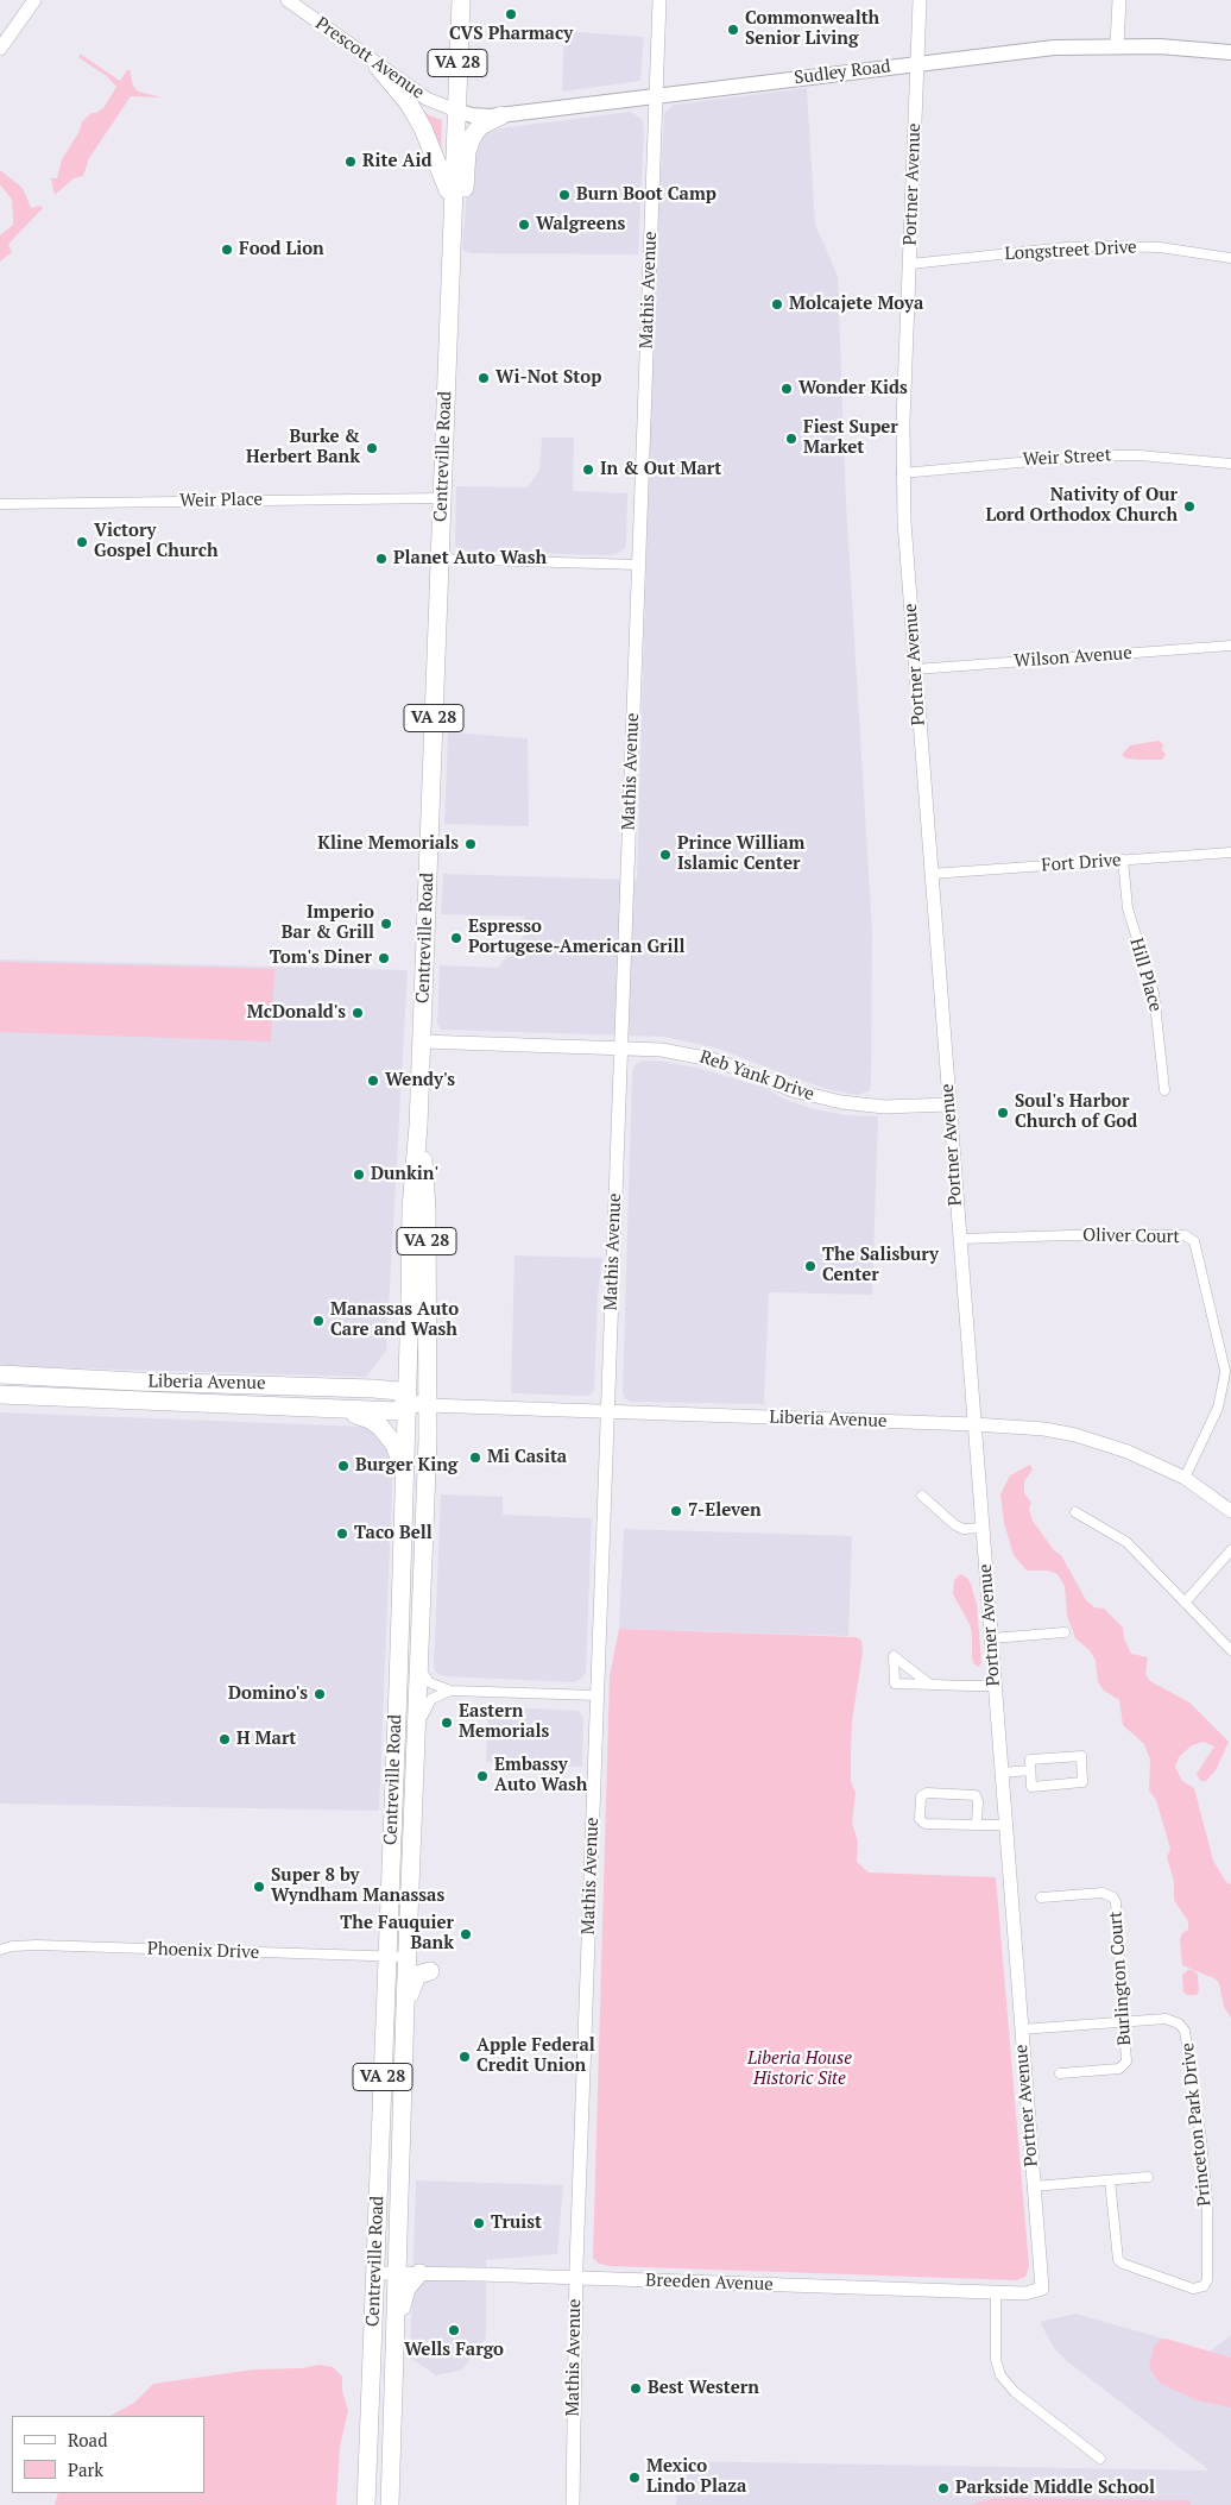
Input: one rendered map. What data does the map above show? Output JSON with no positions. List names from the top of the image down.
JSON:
{
  "streets": {
    "highway": ["VA 28", "Centreville Road", "Liberia Avenue"],
    "main road": ["Sudley Road"],
    "street": [
      "Prescott Avenue",
      "Portner Avenue",
      "Longstreet Drive",
      "Mathis Avenue",
      "Weir Street",
      "Weir Place",
      "Wilson Avenue",
      "Fort Drive",
      "Hill Place",
      "Reb Yank Drive",
      "Oliver Court",
      "Phoenix Drive",
      "Burlington Court",
      "Princeton Park Drive",
      "Breeden Avenue"
    ]
  },
  "crossings": [
    ["Prescott Avenue", "Sudley Road"],
    ["Prescott Avenue", "Centreville Road"],
    ["Sudley Road", "Portner Avenue"],
    ["Sudley Road", "Mathis Avenue"],
    ["Sudley Road", "Centreville Road"],
    ["Portner Avenue", "Longstreet Drive"],
    ["Portner Avenue", "Weir Street"],
    ["Portner Avenue", "Wilson Avenue"],
    ["Portner Avenue", "Fort Drive"],
    ["Portner Avenue", "Reb Yank Drive"],
    ["Portner Avenue", "Oliver Court"],
    ["Portner Avenue", "Liberia Avenue"],
    ["Portner Avenue", "Princeton Park Drive"],
    ["Portner Avenue", "Breeden Avenue"],
    ["Mathis Avenue", "Reb Yank Drive"],
    ["Mathis Avenue", "Liberia Avenue"],
    ["Mathis Avenue", "Breeden Avenue"],
    ["Centreville Road", "Weir Place"],
    ["Centreville Road", "Reb Yank Drive"],
    ["Centreville Road", "Liberia Avenue"],
    ["Centreville Road", "Phoenix Drive"],
    ["Centreville Road", "Breeden Avenue"],
    ["Fort Drive", "Hill Place"],
    ["Oliver Court", "Liberia Avenue"],
    ["Burlington Court", "Princeton Park Drive"]
  ],
  "parks": ["Liberia House Historic Site"],
  "places": [
    "CVS Pharmacy",
    "Commonwealth Senior Living",
    "Rite Aid",
    "Burn Boot Camp",
    "Walgreens",
    "Food Lion",
    "Molcajete Moya",
    "Wi-Not Stop",
    "Wonder Kids",
    "Fiest Super Market",
    "Burke & Herbert Bank",
    "In & Out Mart",
    "Nativity of Our Lord Orthodox Church",
    "Victory Gospel Church",
    "Planet Auto Wash",
    "Kline Memorials",
    "Prince William Islamic Center",
    "Imperio Bar & Grill",
    "Espresso Portugese-American Grill",
    "Tom's Diner",
    "McDonald's",
    "Wendy's",
    "Soul's Harbor Church of God",
    "Dunkin'",
    "The Salisbury Center",
    "Manassas Auto Care and Wash",
    "Mi Casita",
    "Burger King",
    "7-Eleven",
    "Taco Bell",
    "Domino's",
    "Eastern Memorials",
    "H Mart",
    "Embassy Auto Wash",
    "Super 8 by Wyndham Manassas",
    "The Fauquier Bank",
    "Apple Federal Credit Union",
    "Truist",
    "Wells Fargo",
    "Best Western",
    "Mexico Lindo Plaza",
    "Parkside Middle School"
  ],
  "legend": ["Road", "Park"]
}
